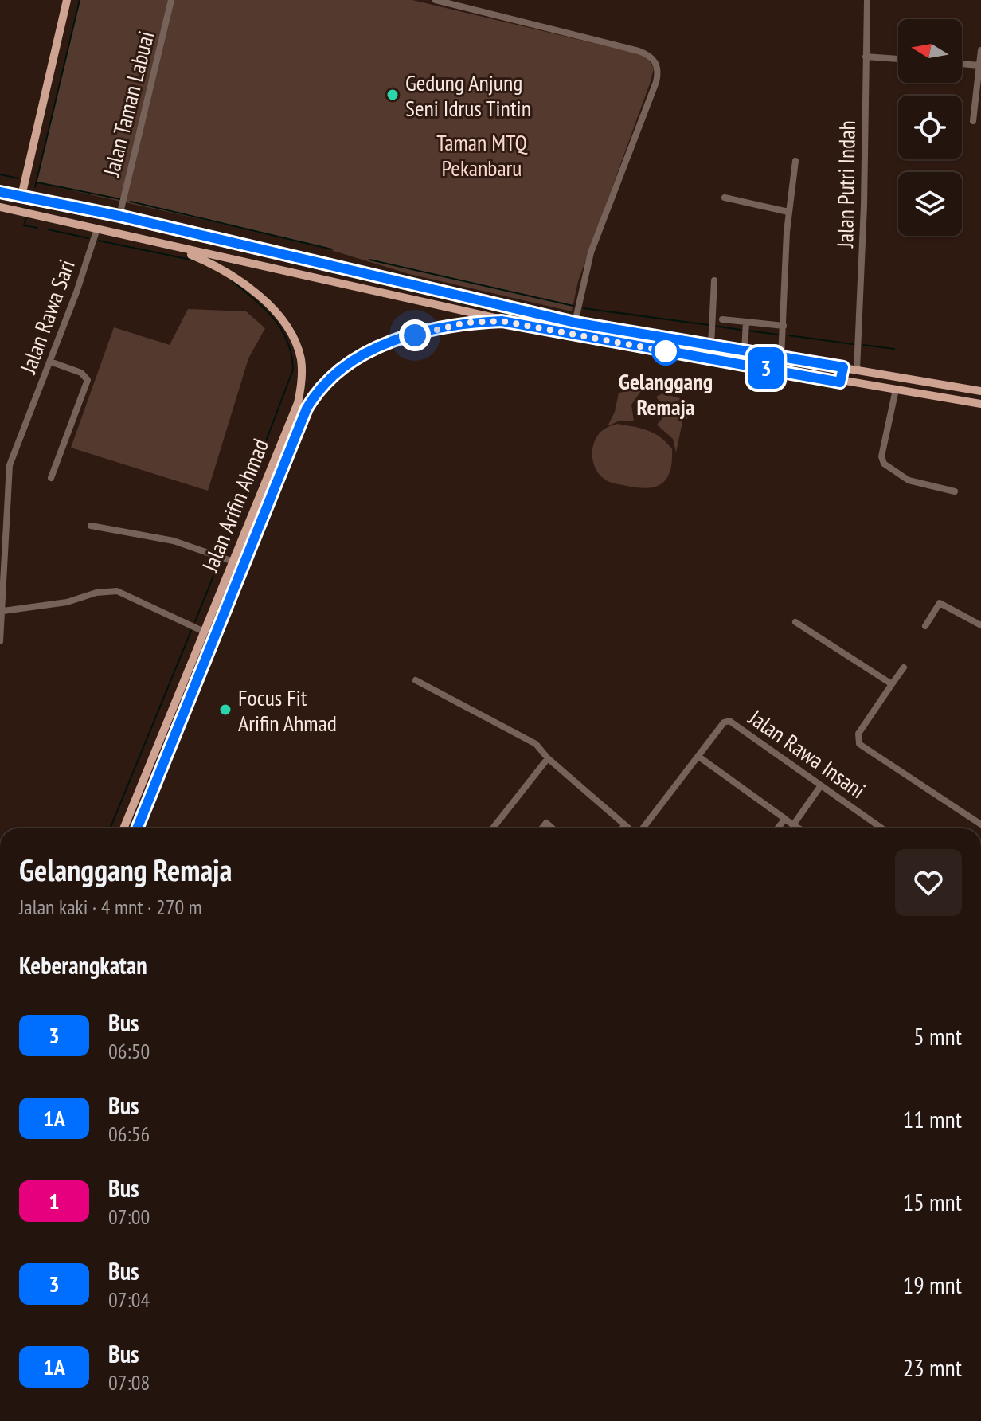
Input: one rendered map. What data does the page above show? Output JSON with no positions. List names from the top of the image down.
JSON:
{
  "streets": {
    "main road": ["Jalan Arifin Ahmad"],
    "street": [
      "Jalan Taman Labuai",
      "Jalan Putri Indah",
      "Jalan Rawa Sari",
      "Jalan Rawa Insani"
    ]
  },
  "parks": ["Taman MTQ Pekanbaru"],
  "places": ["Gedung Anjung Seni Idrus Tintin", "Gelanggang Remaja", "Focus Fit Arifin Ahmad"],
  "lines": ["bus line 3"],
  "north": "left",
  "page": {
    "on_map": "3",
    "heading": [
      ["Gelanggang Remaja", "Jalan kaki · 4 mnt · 270 m"],
      "Keberangkatan"
    ],
    "list": [
      {
        "mark": "3",
        "name": "Bus",
        "note": "06:50",
        "value": "5 mnt"
      },
      {
        "mark": "1A",
        "name": "Bus",
        "note": "06:56",
        "value": "11 mnt"
      },
      {
        "mark": "1",
        "name": "Bus",
        "note": "07:00",
        "value": "15 mnt"
      },
      {
        "mark": "3",
        "name": "Bus",
        "note": "07:04",
        "value": "19 mnt"
      },
      {
        "mark": "1A",
        "name": "Bus",
        "note": "07:08",
        "value": "23 mnt"
      }
    ]
  }
}
